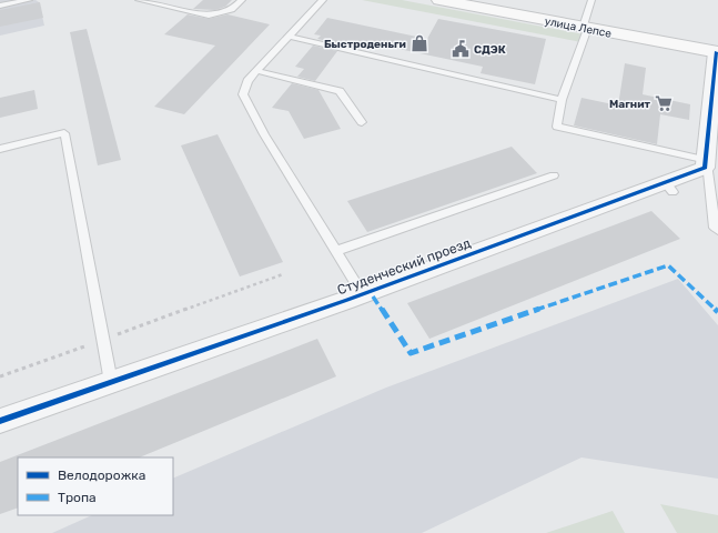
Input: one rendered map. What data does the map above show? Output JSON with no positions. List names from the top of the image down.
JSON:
{
  "streets": {
    "main road": ["улица Лепсе"],
    "street": ["Студенческий проезд"]
  },
  "places": {
    "shop": ["Быстроденьги"],
    "public building": ["СДЭК"],
    "supermarket": ["Магнит"]
  },
  "legend": ["Велодорожка", "Тропа"]
}
